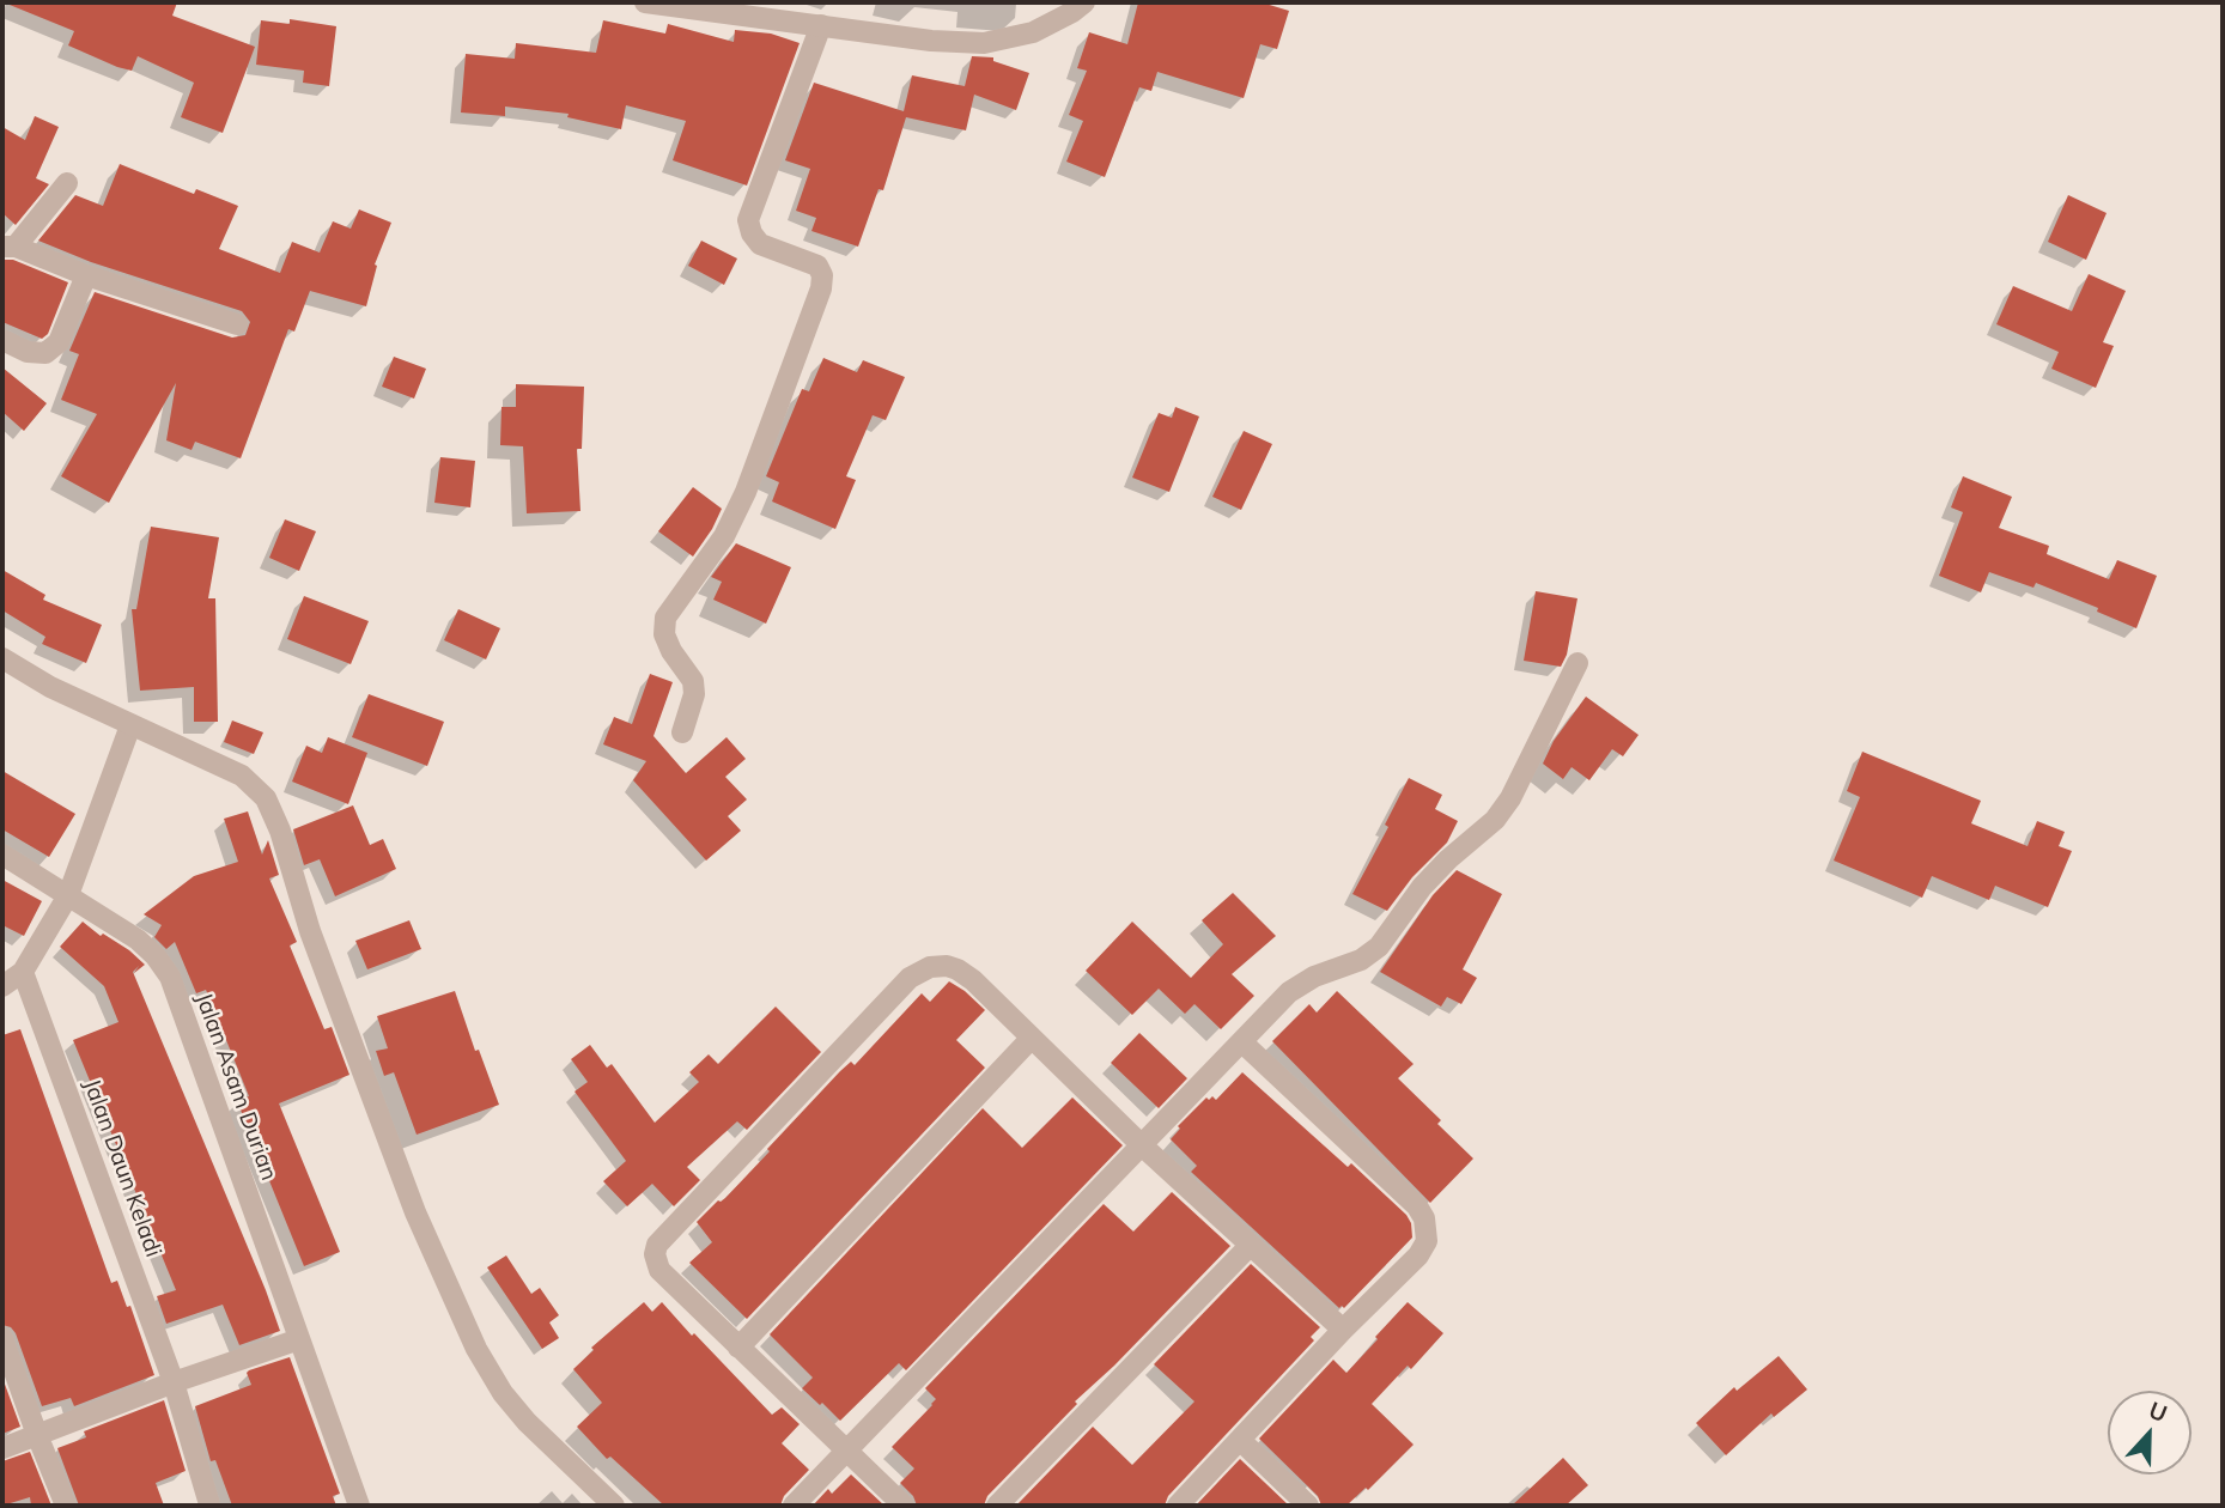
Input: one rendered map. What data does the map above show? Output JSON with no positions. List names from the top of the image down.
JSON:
{
  "streets": {
    "street": ["Jalan Asam Durian", "Jalan Daun Keladi"]
  },
  "north": "top"
}
